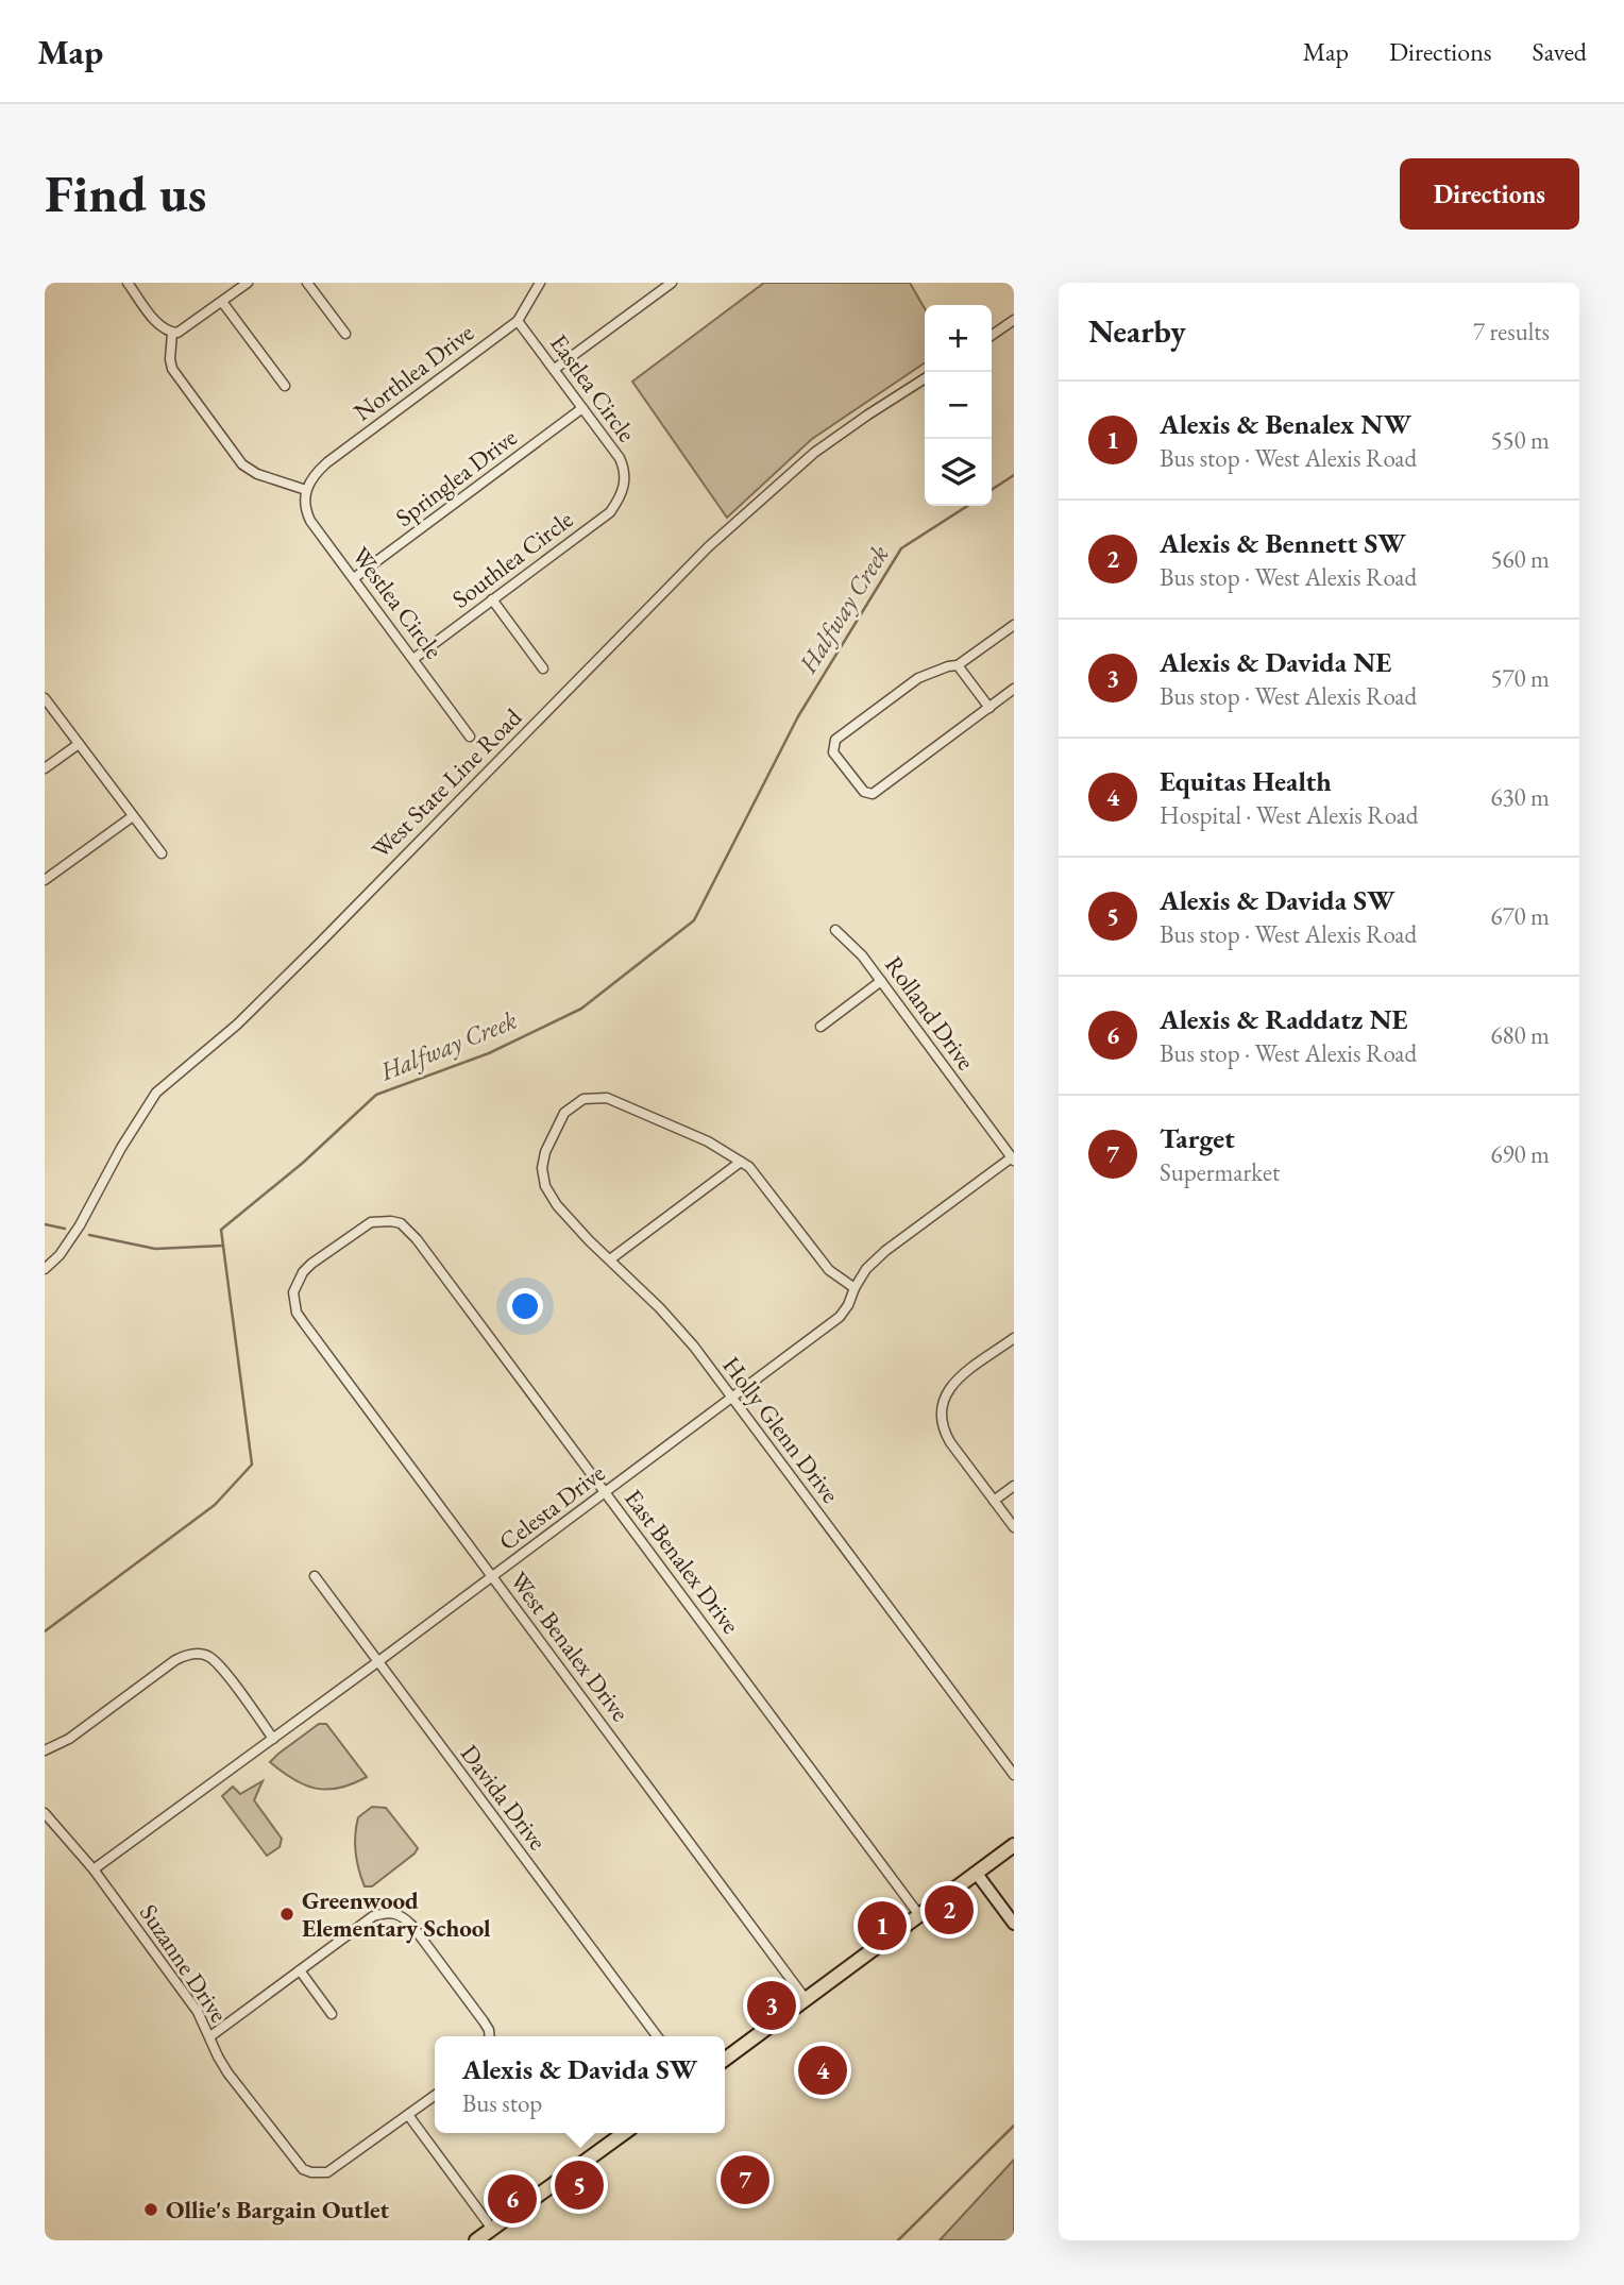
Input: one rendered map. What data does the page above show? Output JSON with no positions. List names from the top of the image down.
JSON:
{
  "streets": {
    "street": [
      "Northlea Drive",
      "Eastlea Circle",
      "Springlea Drive",
      "Southlea Circle",
      "Westlea Circle",
      "West State Line Road",
      "Rolland Drive",
      "Holly Glenn Drive",
      "Celesta Drive",
      "East Benalex Drive",
      "West Benalex Drive",
      "Davida Drive",
      "Suzanne Drive"
    ]
  },
  "crossings": [
    ["Northlea Drive", "Eastlea Circle"],
    ["Northlea Drive", "Westlea Circle"],
    ["Eastlea Circle", "Springlea Drive"],
    ["Eastlea Circle", "Southlea Circle"],
    ["Springlea Drive", "Westlea Circle"],
    ["Southlea Circle", "Westlea Circle"],
    ["Rolland Drive", "Celesta Drive"],
    ["Holly Glenn Drive", "Celesta Drive"],
    ["Celesta Drive", "East Benalex Drive"],
    ["Celesta Drive", "West Benalex Drive"],
    ["Celesta Drive", "Davida Drive"],
    ["Celesta Drive", "Suzanne Drive"],
    ["East Benalex Drive", "West Benalex Drive"]
  ],
  "water": ["Halfway Creek"],
  "places": ["Greenwood Elementary School", "Ollie's Bargain Outlet"],
  "page": {
    "header": "Map",
    "nav": ["Map", "Directions", "Saved"],
    "buttons": "Directions",
    "title": "Find us",
    "heading": ["Nearby", "7 results"],
    "map_buttons": ["+", "−"],
    "list": [
      {
        "mark": "1",
        "name": "Alexis & Benalex NW",
        "note": "Bus stop · West Alexis Road",
        "value": "550 m"
      },
      {
        "mark": "2",
        "name": "Alexis & Bennett SW",
        "note": "Bus stop · West Alexis Road",
        "value": "560 m"
      },
      {
        "mark": "3",
        "name": "Alexis & Davida NE",
        "note": "Bus stop · West Alexis Road",
        "value": "570 m"
      },
      {
        "mark": "4",
        "name": "Equitas Health",
        "note": "Hospital · West Alexis Road",
        "value": "630 m"
      },
      {
        "mark": "5",
        "name": "Alexis & Davida SW",
        "note": "Bus stop · West Alexis Road",
        "value": "670 m"
      },
      {
        "mark": "6",
        "name": "Alexis & Raddatz NE",
        "note": "Bus stop · West Alexis Road",
        "value": "680 m"
      },
      {
        "mark": "7",
        "name": "Target",
        "note": "Supermarket",
        "value": "690 m"
      }
    ],
    "pins": [
      "2",
      "1",
      "3",
      "4",
      "7",
      "5",
      "6"
    ],
    "popup": ["Alexis & Davida SW", "Bus stop"]
  }
}
